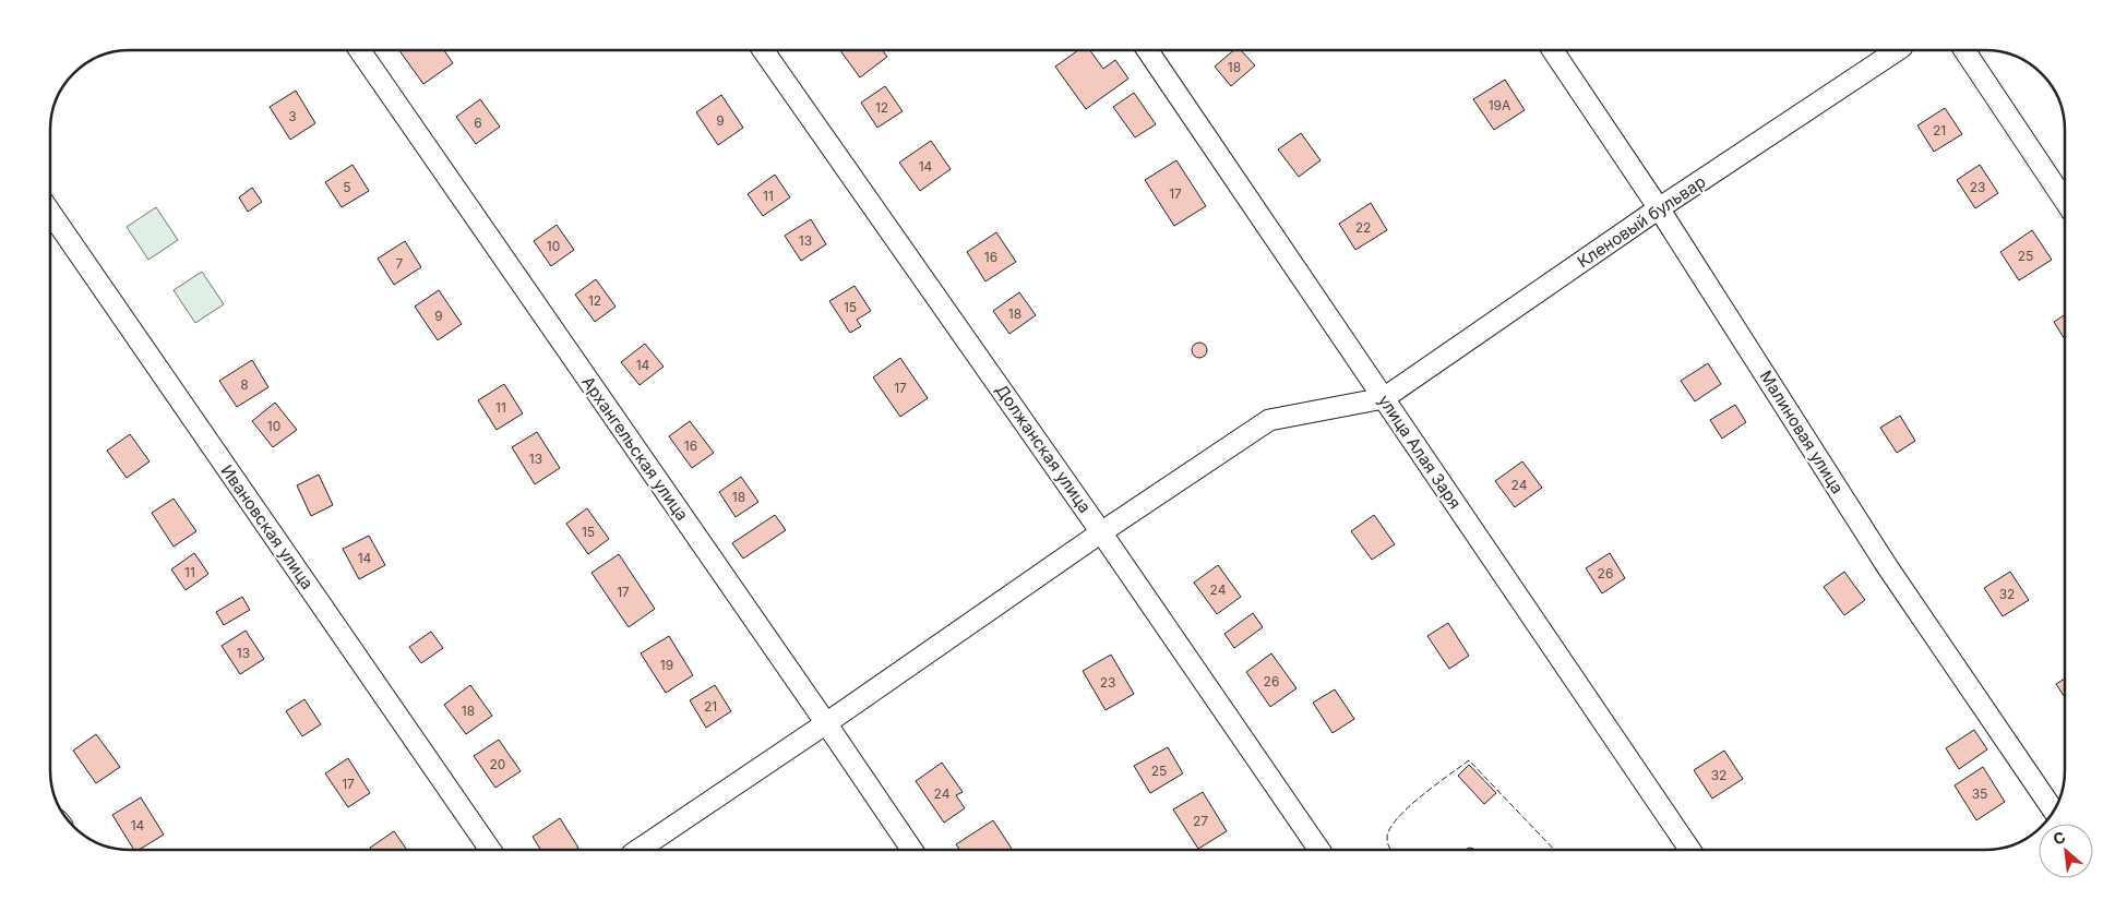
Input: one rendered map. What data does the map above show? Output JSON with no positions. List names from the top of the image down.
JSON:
{
  "streets": {
    "street": [
      "Кленовый бульвар",
      "Малиновая улица",
      "Архангельская улица",
      "Должанская улица",
      "улица Алая Заря",
      "Ивановская улица"
    ]
  },
  "crossings": [
    ["Кленовый бульвар", "Малиновая улица"],
    ["Кленовый бульвар", "улица Алая Заря"]
  ],
  "house_numbers": [
    "18",
    "19А",
    "12",
    "3",
    "9",
    "6",
    "21",
    "14",
    "5",
    "23",
    "17",
    "11",
    "22",
    "13",
    "10",
    "25",
    "16",
    "7",
    "12",
    "15",
    "18",
    "9",
    "14",
    "8",
    "17",
    "11",
    "10",
    "16",
    "13",
    "24",
    "18",
    "15",
    "14",
    "11",
    "26",
    "24",
    "17",
    "32",
    "13",
    "19",
    "26",
    "23",
    "21",
    "18",
    "20",
    "25",
    "32",
    "17",
    "24",
    "35",
    "27",
    "14"
  ],
  "north": "top left"
}
